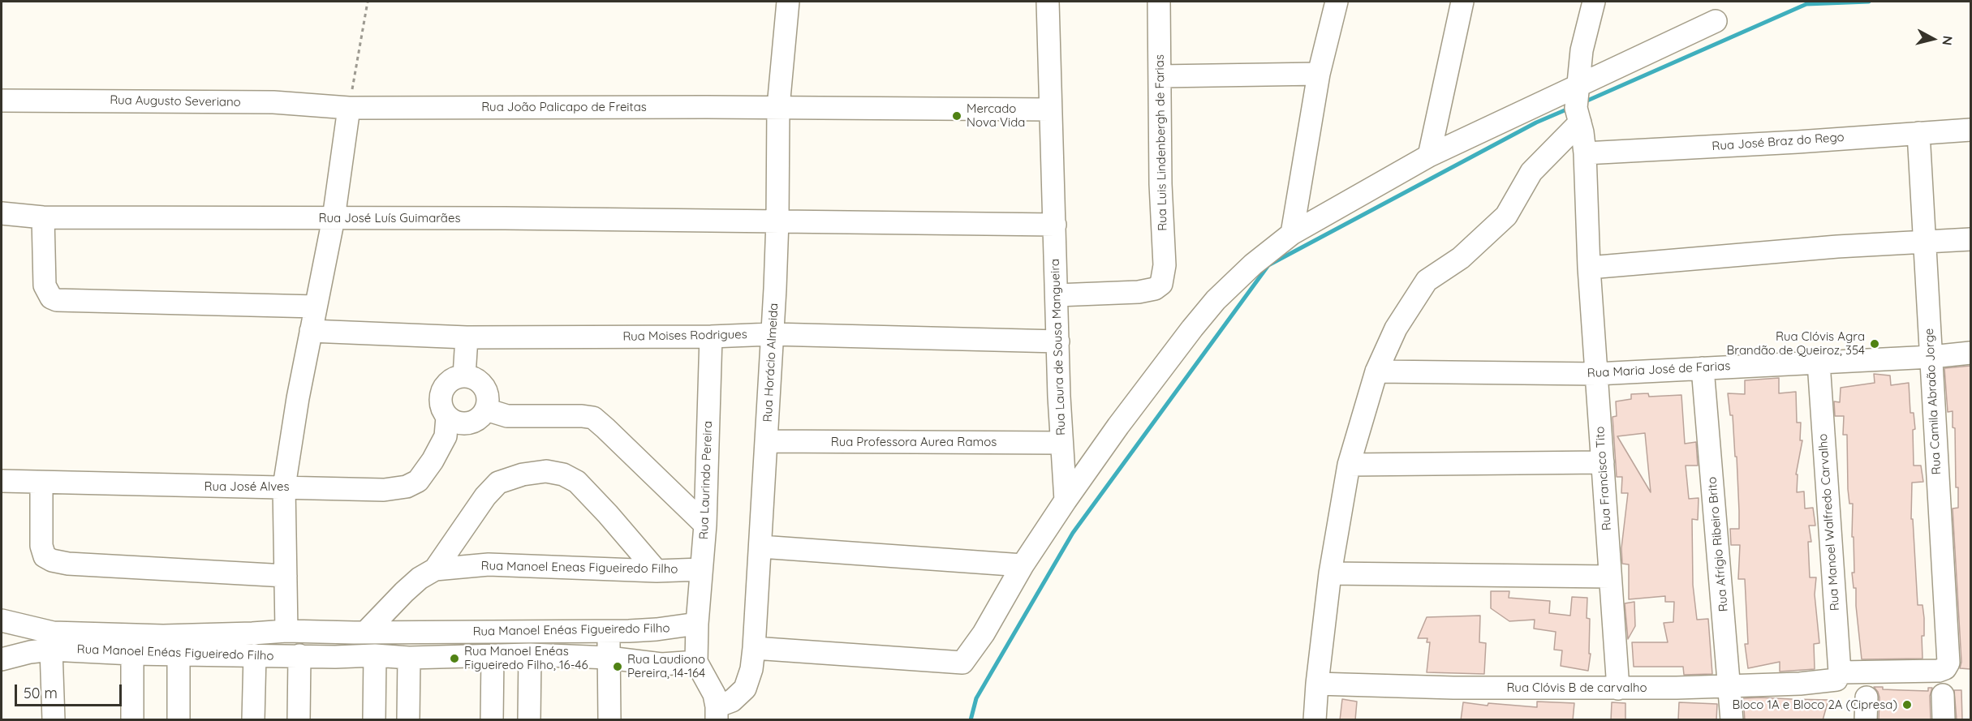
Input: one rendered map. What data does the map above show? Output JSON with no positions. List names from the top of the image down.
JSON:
{
  "streets": {
    "street": [
      "Rua Augusto Severiano",
      "Rua João Palicapo de Freitas",
      "Rua José Braz do Rego",
      "Rua Luis Lindenbergh de Farias",
      "Rua José Luís Guimarães",
      "Rua Moises Rodrigues",
      "Rua Laura de Sousa Mangueira",
      "Rua Horácio Almeida",
      "Rua Maria José de Farias",
      "Rua Camila Abraão Jorge",
      "Rua Professora Aurea Ramos",
      "Rua Francisco Tito",
      "Rua Laurindo Pereira",
      "Rua José Alves",
      "Rua Manoel Walfredo Carvalho",
      "Rua Afrígio Ribeiro Brito",
      "Rua Manoel Eneas Figueiredo Filho",
      "Rua Manoel Enéas Figueiredo Filho",
      "Rua Clóvis B de carvalho"
    ]
  },
  "crossings": [
    ["Rua Augusto Severiano", "Rua João Palicapo de Freitas"],
    ["Rua João Palicapo de Freitas", "Rua Laura de Sousa Mangueira"],
    ["Rua João Palicapo de Freitas", "Rua Horácio Almeida"],
    ["Rua José Braz do Rego", "Rua Camila Abraão Jorge"],
    ["Rua José Braz do Rego", "Rua Francisco Tito"],
    ["Rua Luis Lindenbergh de Farias", "Rua Laura de Sousa Mangueira"],
    ["Rua José Luís Guimarães", "Rua Laura de Sousa Mangueira"],
    ["Rua José Luís Guimarães", "Rua Horácio Almeida"],
    ["Rua Moises Rodrigues", "Rua Laura de Sousa Mangueira"],
    ["Rua Moises Rodrigues", "Rua Horácio Almeida"],
    ["Rua Moises Rodrigues", "Rua Laurindo Pereira"],
    ["Rua Laura de Sousa Mangueira", "Rua Professora Aurea Ramos"],
    ["Rua Horácio Almeida", "Rua Professora Aurea Ramos"],
    ["Rua Maria José de Farias", "Rua Camila Abraão Jorge"],
    ["Rua Maria José de Farias", "Rua Francisco Tito"],
    ["Rua Maria José de Farias", "Rua Manoel Walfredo Carvalho"],
    ["Rua Maria José de Farias", "Rua Afrígio Ribeiro Brito"],
    ["Rua Camila Abraão Jorge", "Rua Clóvis B de carvalho"],
    ["Rua Francisco Tito", "Rua Clóvis B de carvalho"],
    ["Rua Laurindo Pereira", "Rua Manoel Eneas Figueiredo Filho"],
    ["Rua Laurindo Pereira", "Rua Manoel Enéas Figueiredo Filho"],
    ["Rua Manoel Walfredo Carvalho", "Rua Clóvis B de carvalho"],
    ["Rua Afrígio Ribeiro Brito", "Rua Clóvis B de carvalho"],
    ["Rua Manoel Eneas Figueiredo Filho", "Rua Manoel Enéas Figueiredo Filho"]
  ],
  "places": [
    "Mercado Nova Vida",
    "Rua Clóvis Agra Brandão de Queiroz, 354",
    "Rua Manoel Enéas Figueiredo Filho, 16-46",
    "Rua Laudiono Pereira, 14-164",
    "Bloco 1A e Bloco 2A (Cipresa)"
  ],
  "scale_bar": "50 m",
  "north": "right"
}
